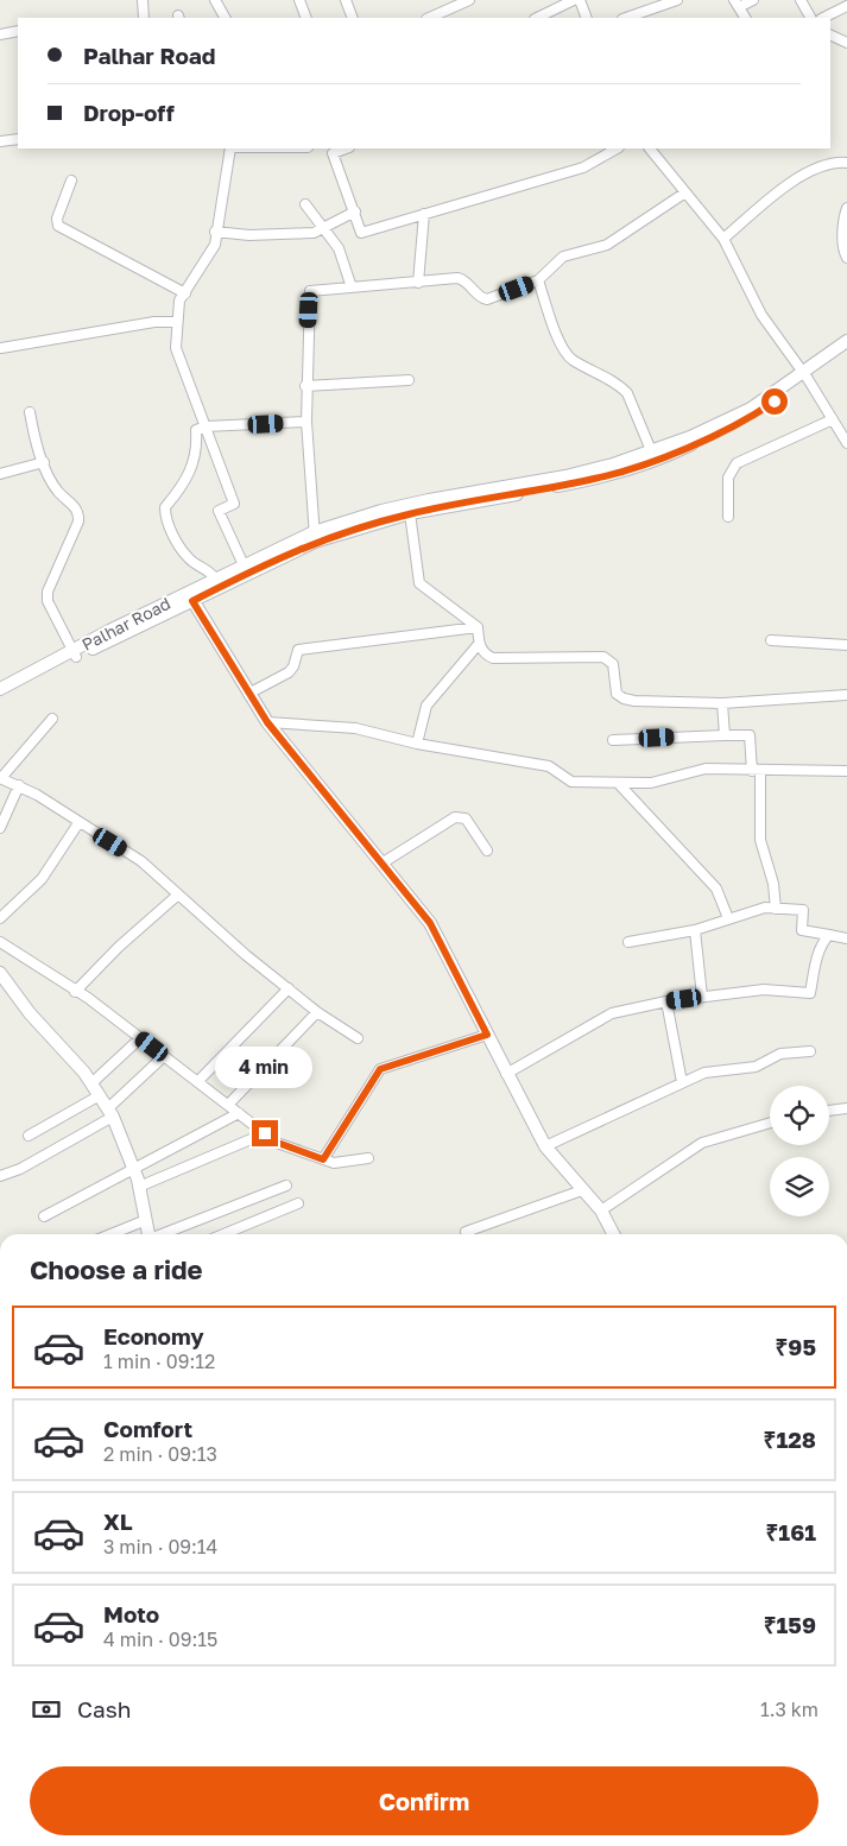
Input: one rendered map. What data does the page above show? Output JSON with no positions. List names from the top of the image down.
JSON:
{
  "streets": {
    "main road": ["Palhar Road"]
  },
  "page": {
    "banner": ["Palhar Road", "Drop-off"],
    "bubble": "4 min",
    "heading": "Choose a ride",
    "list": [
      {
        "name": "Economy",
        "note": "1 min · 09:12",
        "value": "₹95"
      },
      {
        "name": "Comfort",
        "note": "2 min · 09:13",
        "value": "₹128"
      },
      {
        "name": "XL",
        "note": "3 min · 09:14",
        "value": "₹161"
      },
      {
        "name": "Moto",
        "note": "4 min · 09:15",
        "value": "₹159"
      }
    ],
    "pay": ["Cash", "1.3 km"],
    "buttons": "Confirm"
  }
}
